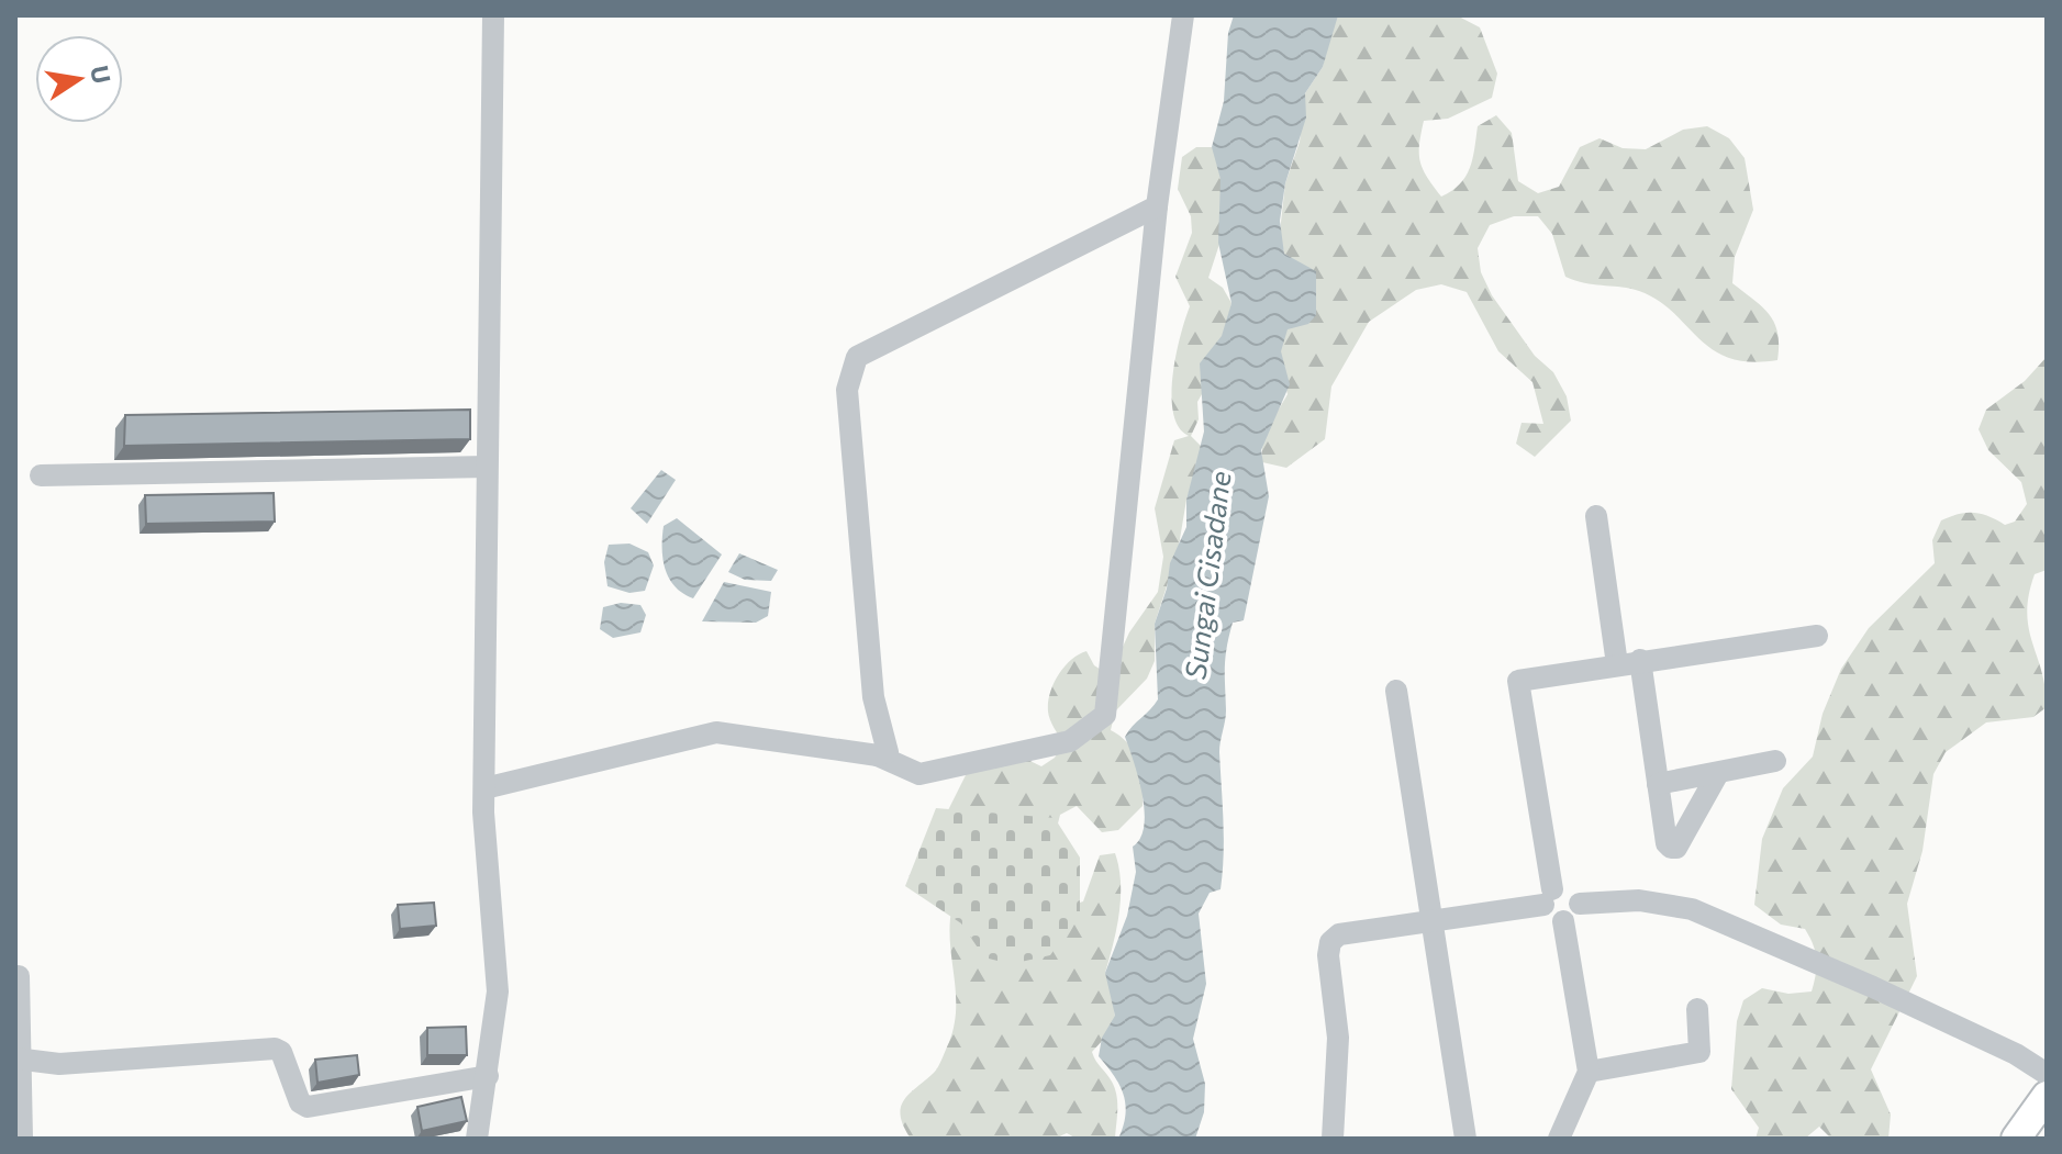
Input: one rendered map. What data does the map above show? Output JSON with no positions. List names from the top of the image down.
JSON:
{
  "water": ["Sungai Cisadane"],
  "north": "right"
}
